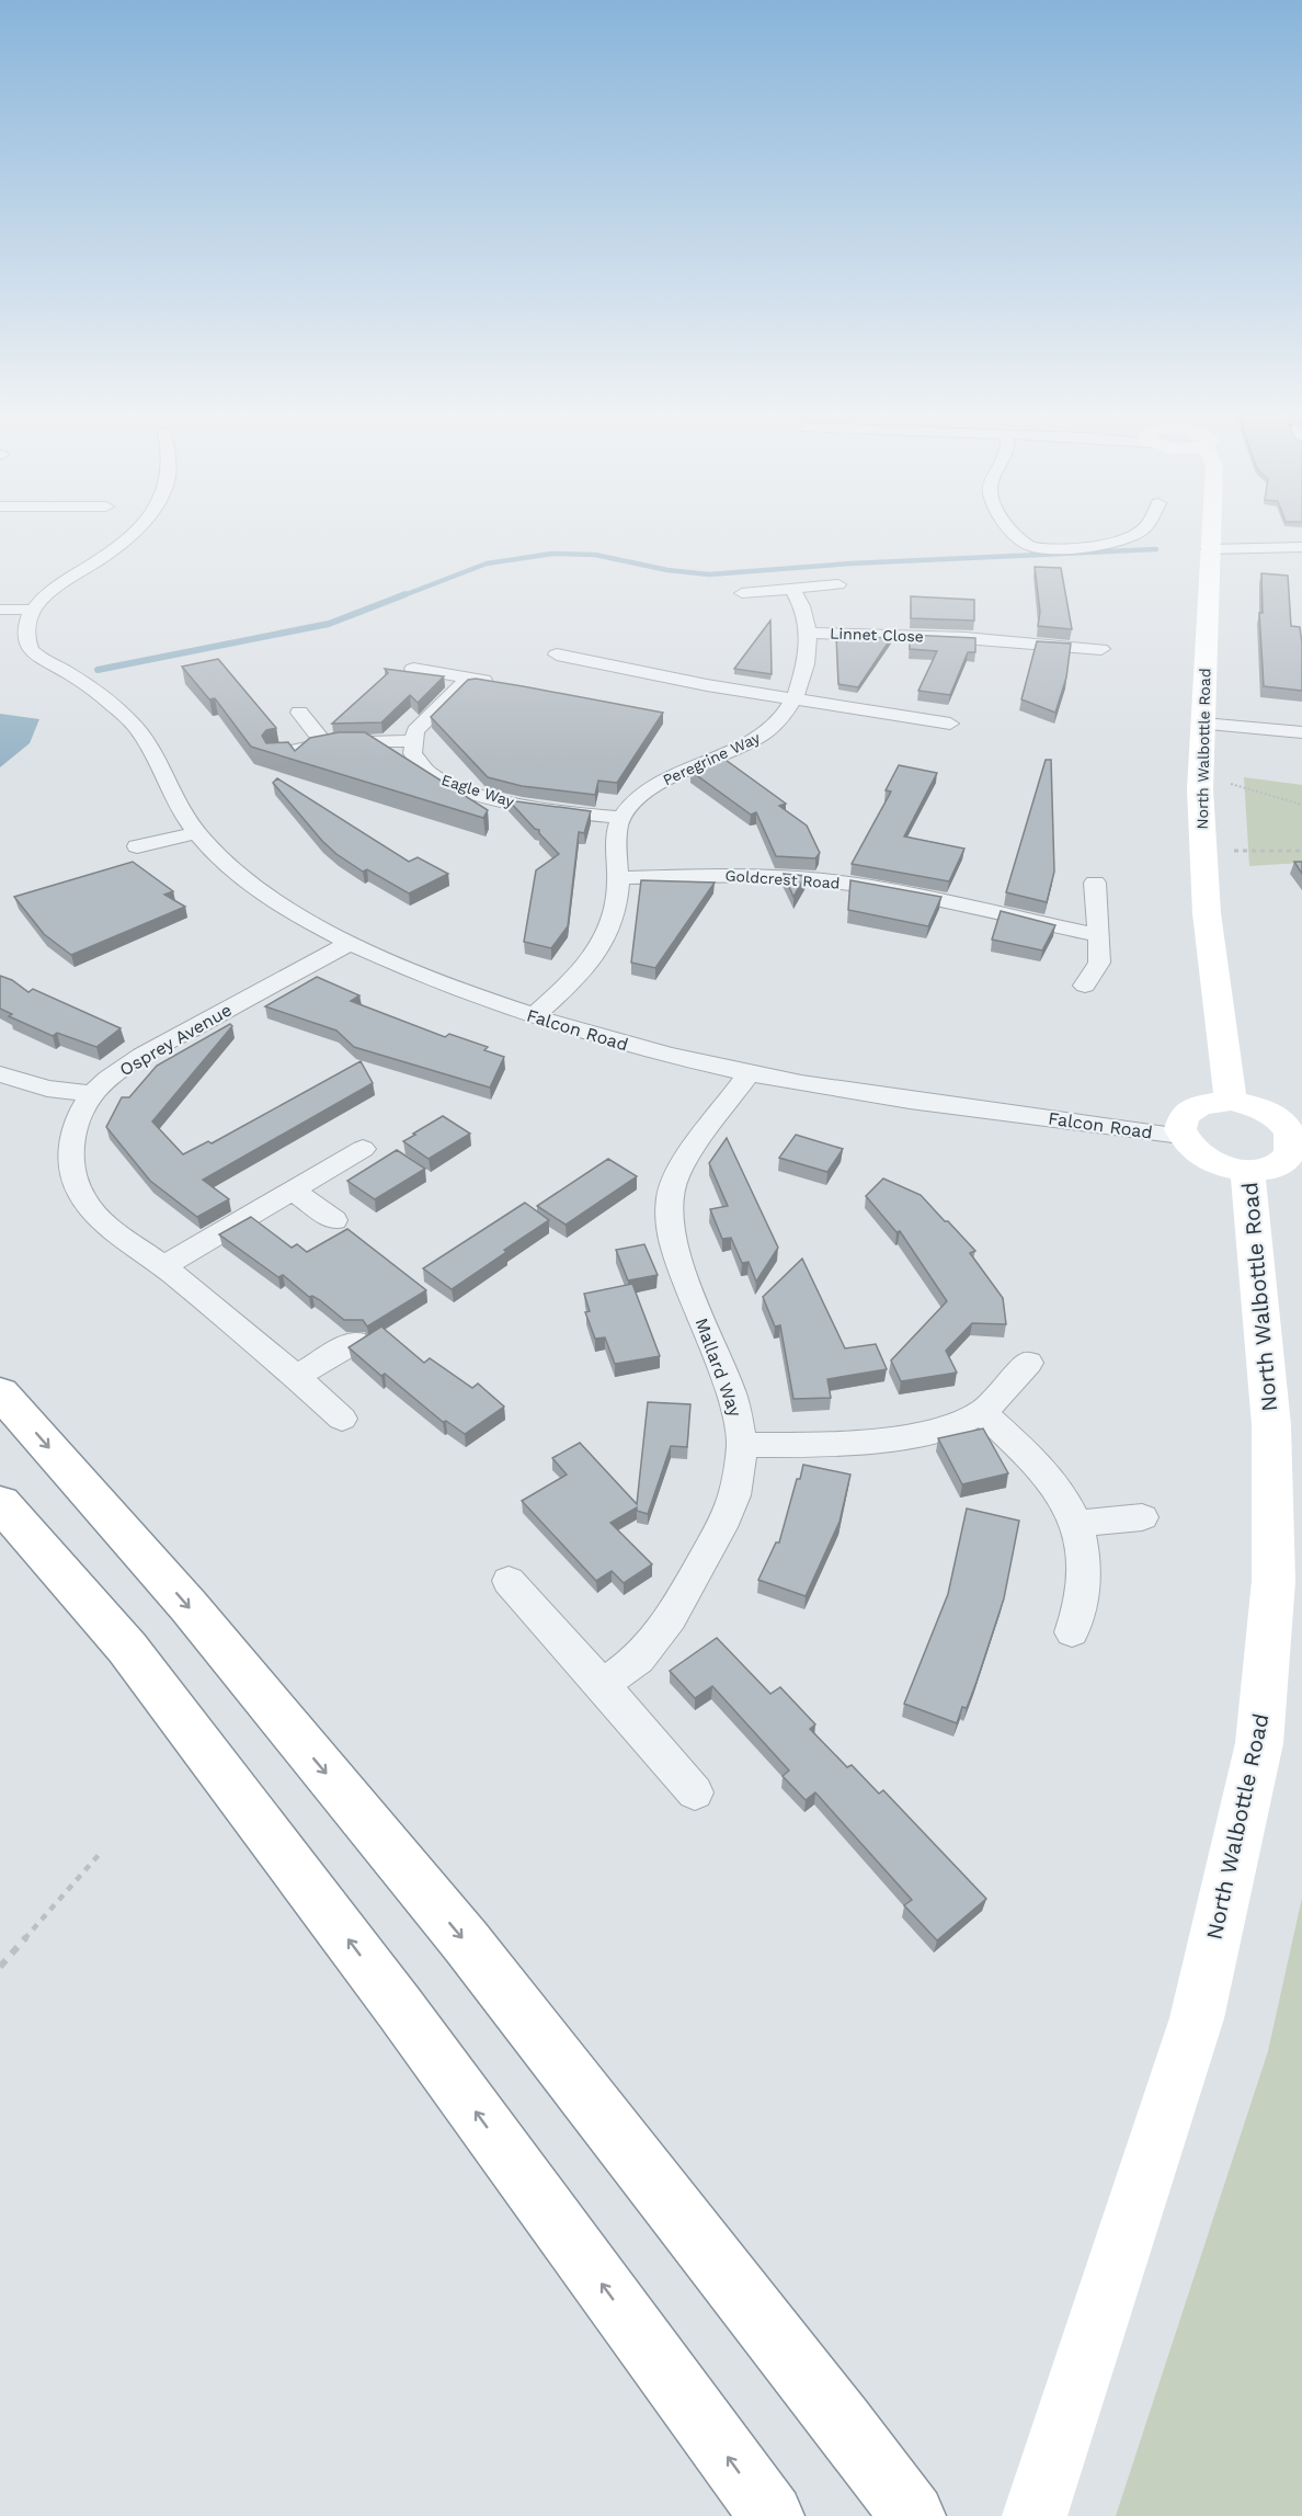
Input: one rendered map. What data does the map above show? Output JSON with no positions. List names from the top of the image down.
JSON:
{
  "streets": {
    "main road": ["North Walbottle Road"],
    "street": [
      "Linnet Close",
      "Peregrine Way",
      "Eagle Way",
      "Goldcrest Road",
      "Falcon Road",
      "Osprey Avenue",
      "Mallard Way"
    ]
  },
  "crossings": [
    ["Linnet Close", "Peregrine Way"],
    ["North Walbottle Road", "Falcon Road"],
    ["Peregrine Way", "Eagle Way"],
    ["Falcon Road", "Osprey Avenue"],
    ["Falcon Road", "Mallard Way"]
  ]
}
